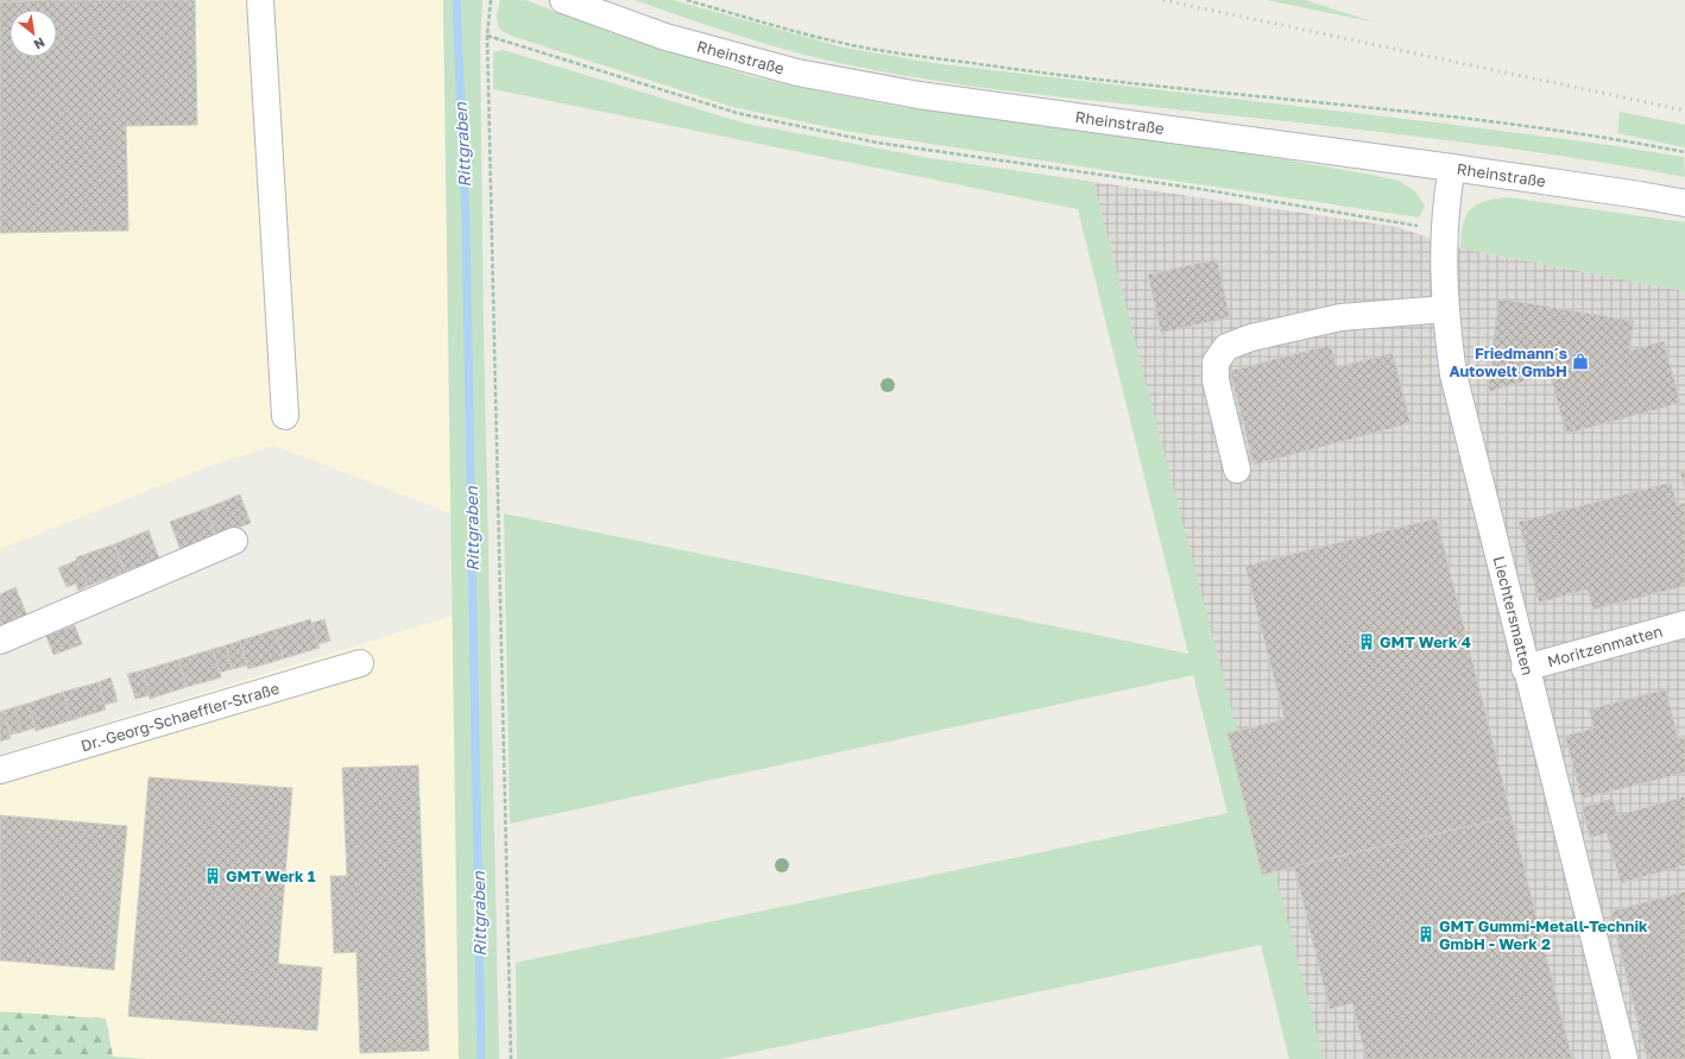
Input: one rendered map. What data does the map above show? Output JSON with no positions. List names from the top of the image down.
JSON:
{
  "streets": {
    "street": [
      "Rheinstraße",
      "Liechtersmatten",
      "Moritzenmatten",
      "Dr.-Georg-Schaeffler-Straße"
    ]
  },
  "crossings": [
    ["Rheinstraße", "Liechtersmatten"],
    ["Liechtersmatten", "Moritzenmatten"]
  ],
  "water": ["Rittgraben"],
  "places": {
    "shop": ["Friedmann´s Autowelt GmbH"],
    "building": ["GMT Werk 4", "GMT Werk 1", "GMT Gummi-Metall-Technik GmbH - Werk 2"]
  },
  "north": "bottom right"
}
